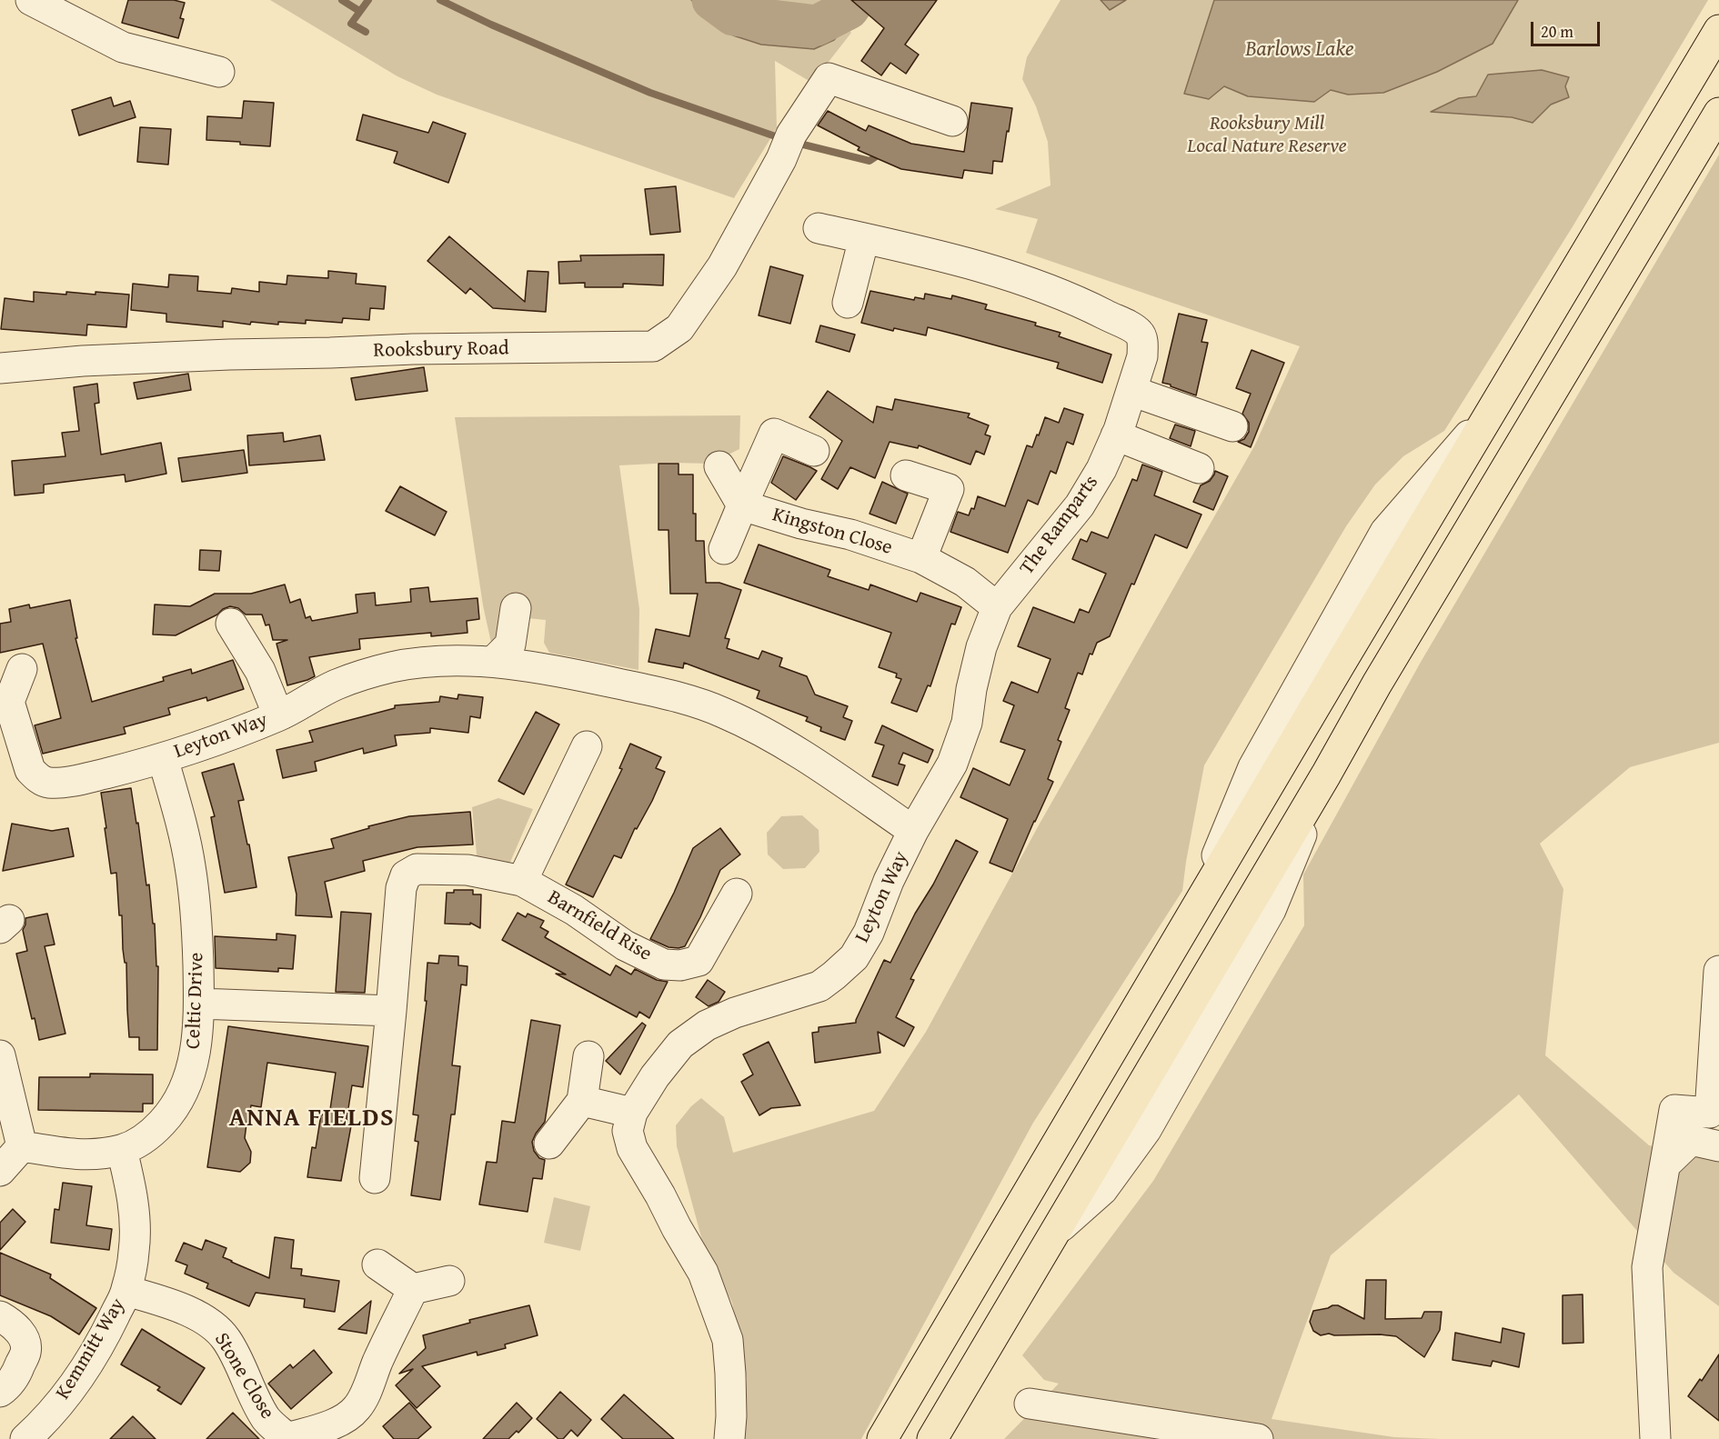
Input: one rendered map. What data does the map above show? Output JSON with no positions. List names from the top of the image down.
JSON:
{
  "streets": {
    "street": [
      "Rooksbury Road",
      "The Ramparts",
      "Kingston Close",
      "Leyton Way",
      "Barnfield Rise",
      "Celtic Drive",
      "Kemmitt Way",
      "Stone Close"
    ]
  },
  "crossings": [
    ["The Ramparts", "Kingston Close"],
    ["The Ramparts", "Leyton Way"],
    ["Leyton Way", "Celtic Drive"],
    ["Celtic Drive", "Kemmitt Way"],
    ["Kemmitt Way", "Stone Close"]
  ],
  "districts": ["ANNA FIELDS"],
  "water": ["Barlows Lake"],
  "parks": ["Rooksbury Mill Local Nature Reserve"],
  "scale_bar": "20 m"
}
